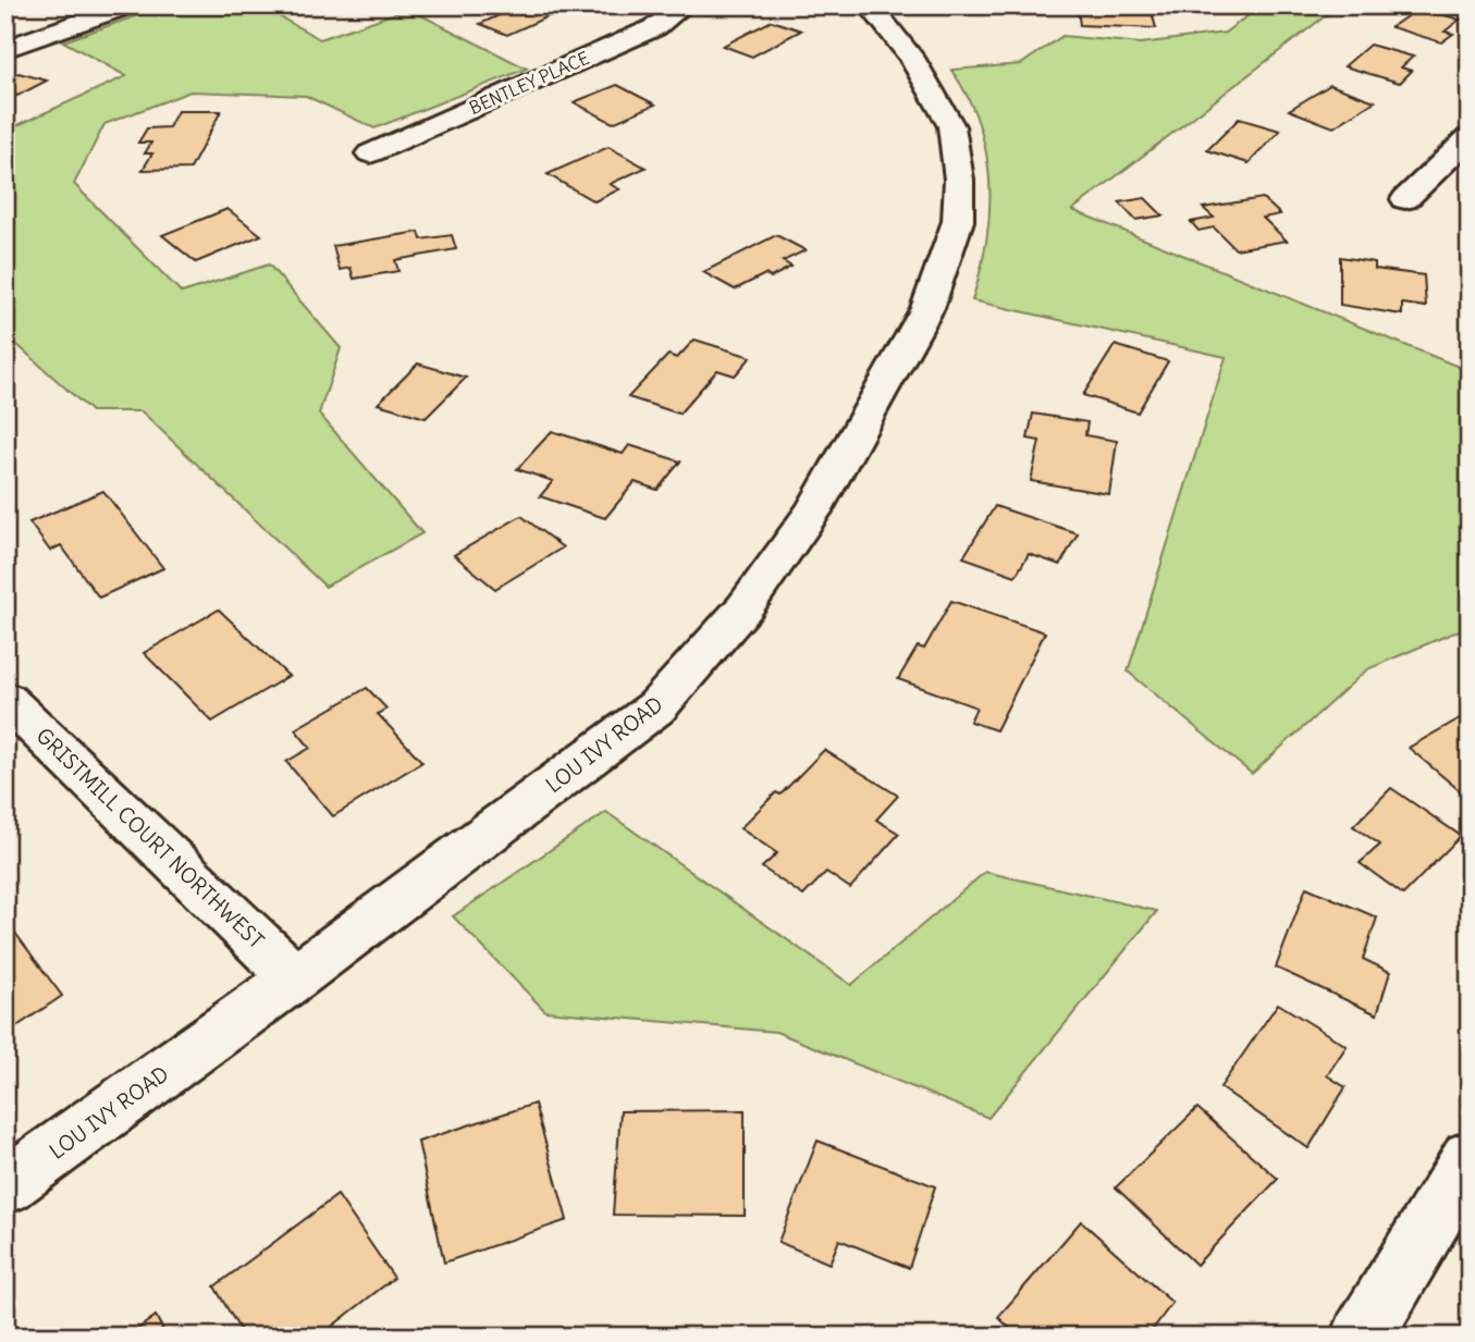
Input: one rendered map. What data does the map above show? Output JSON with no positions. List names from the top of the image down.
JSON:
{
  "streets": {
    "street": ["BENTLEY PLACE", "LOU IVY ROAD", "GRISTMILL COURT NORTHWEST"]
  },
  "crossings": [
    ["LOU IVY ROAD", "GRISTMILL COURT NORTHWEST"]
  ]
}
